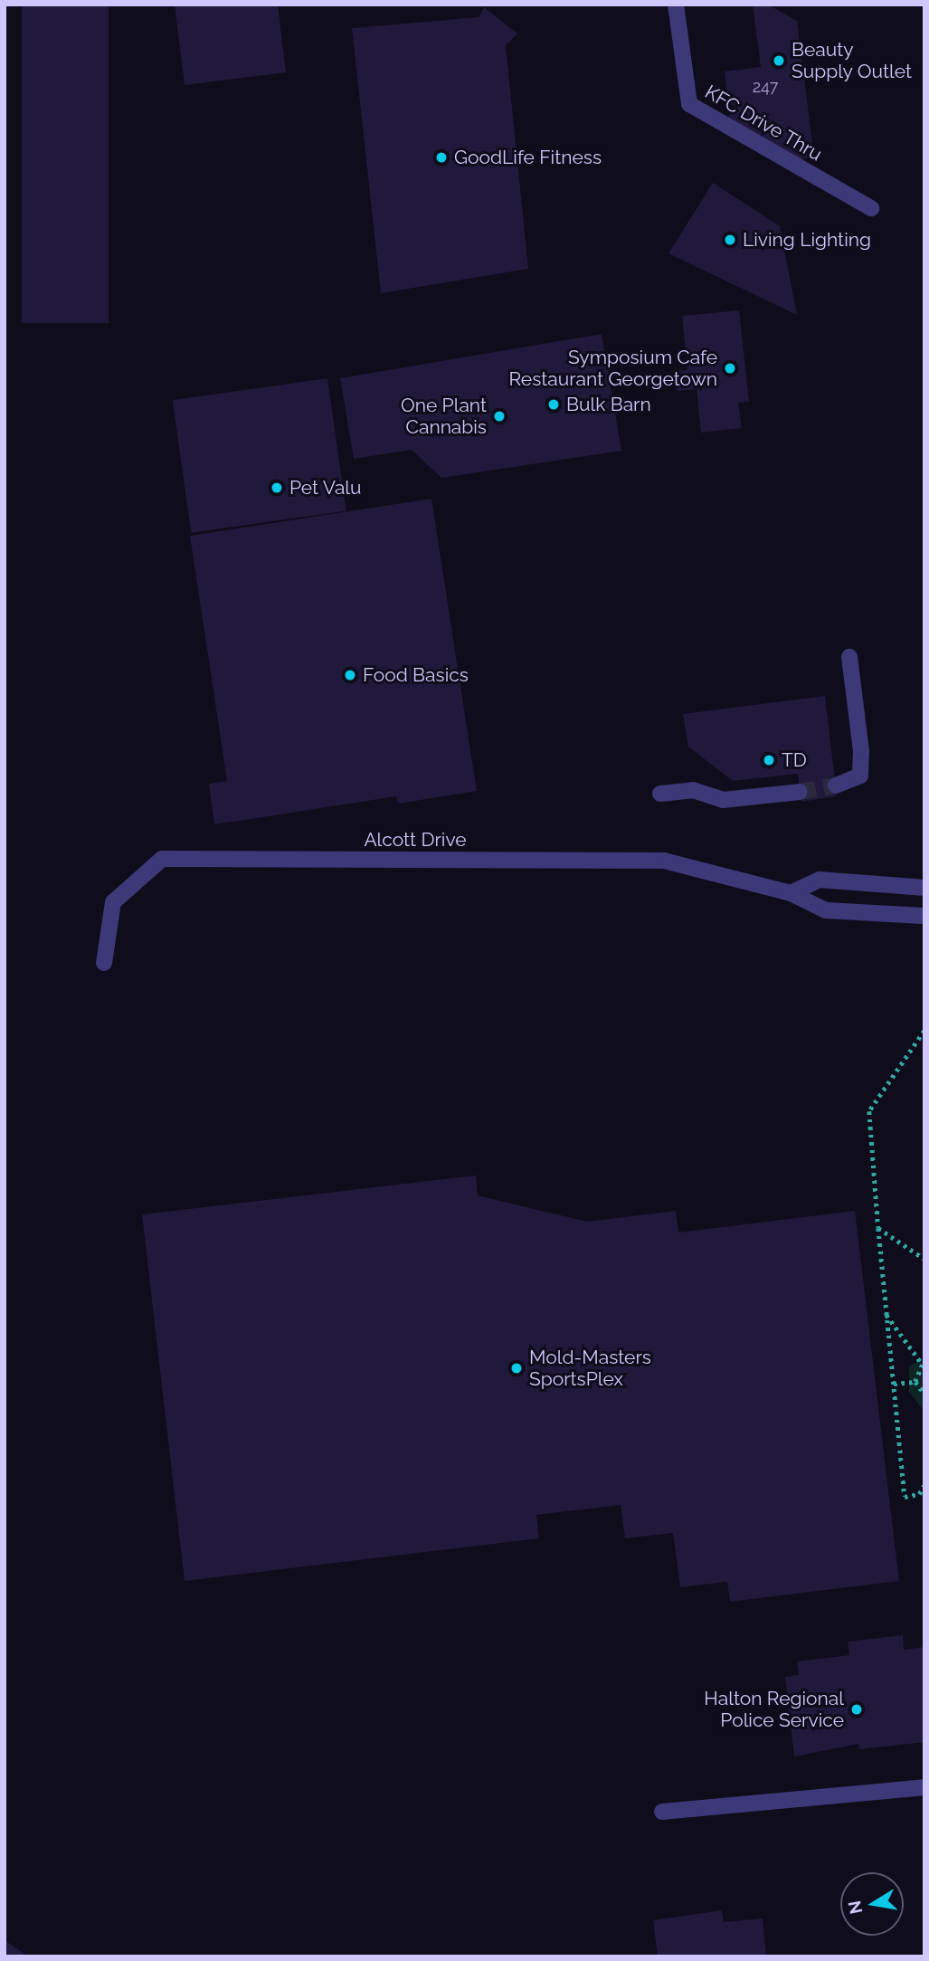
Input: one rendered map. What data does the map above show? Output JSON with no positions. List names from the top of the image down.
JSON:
{
  "streets": {
    "street": ["KFC Drive Thru", "Alcott Drive"]
  },
  "places": [
    "Beauty Supply Outlet",
    "GoodLife Fitness",
    "Living Lighting",
    "Symposium Cafe Restaurant Georgetown",
    "Bulk Barn",
    "One Plant Cannabis",
    "Pet Valu",
    "Food Basics",
    "TD",
    "Mold-Masters SportsPlex",
    "Halton Regional Police Service"
  ],
  "house_numbers": ["247"],
  "north": "left"
}
